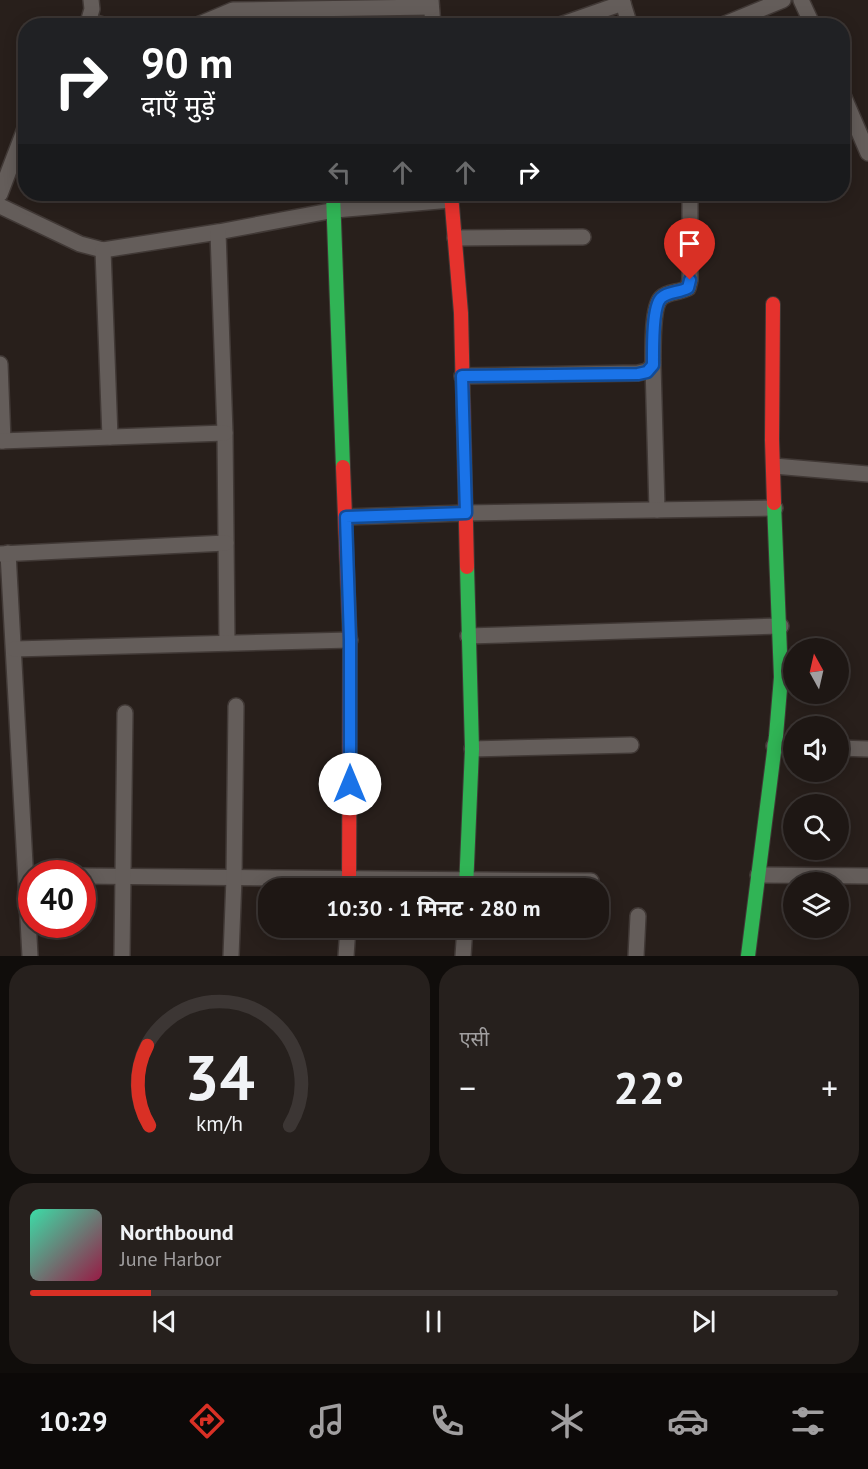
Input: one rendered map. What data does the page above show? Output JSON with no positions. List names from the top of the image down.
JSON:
{
  "north": "top",
  "page": {
    "turn": ["90 m", "दाएँ मुड़ें"],
    "limit": "40",
    "trip": "10:30 · 1 मिनट · 280 m",
    "tile": "एसी",
    "heat": ["−", "22°", "+"],
    "song": ["Northbound", "June Harbor"],
    "tabs": "10:29",
    "gauge": ["34", "km/h"]
  }
}
